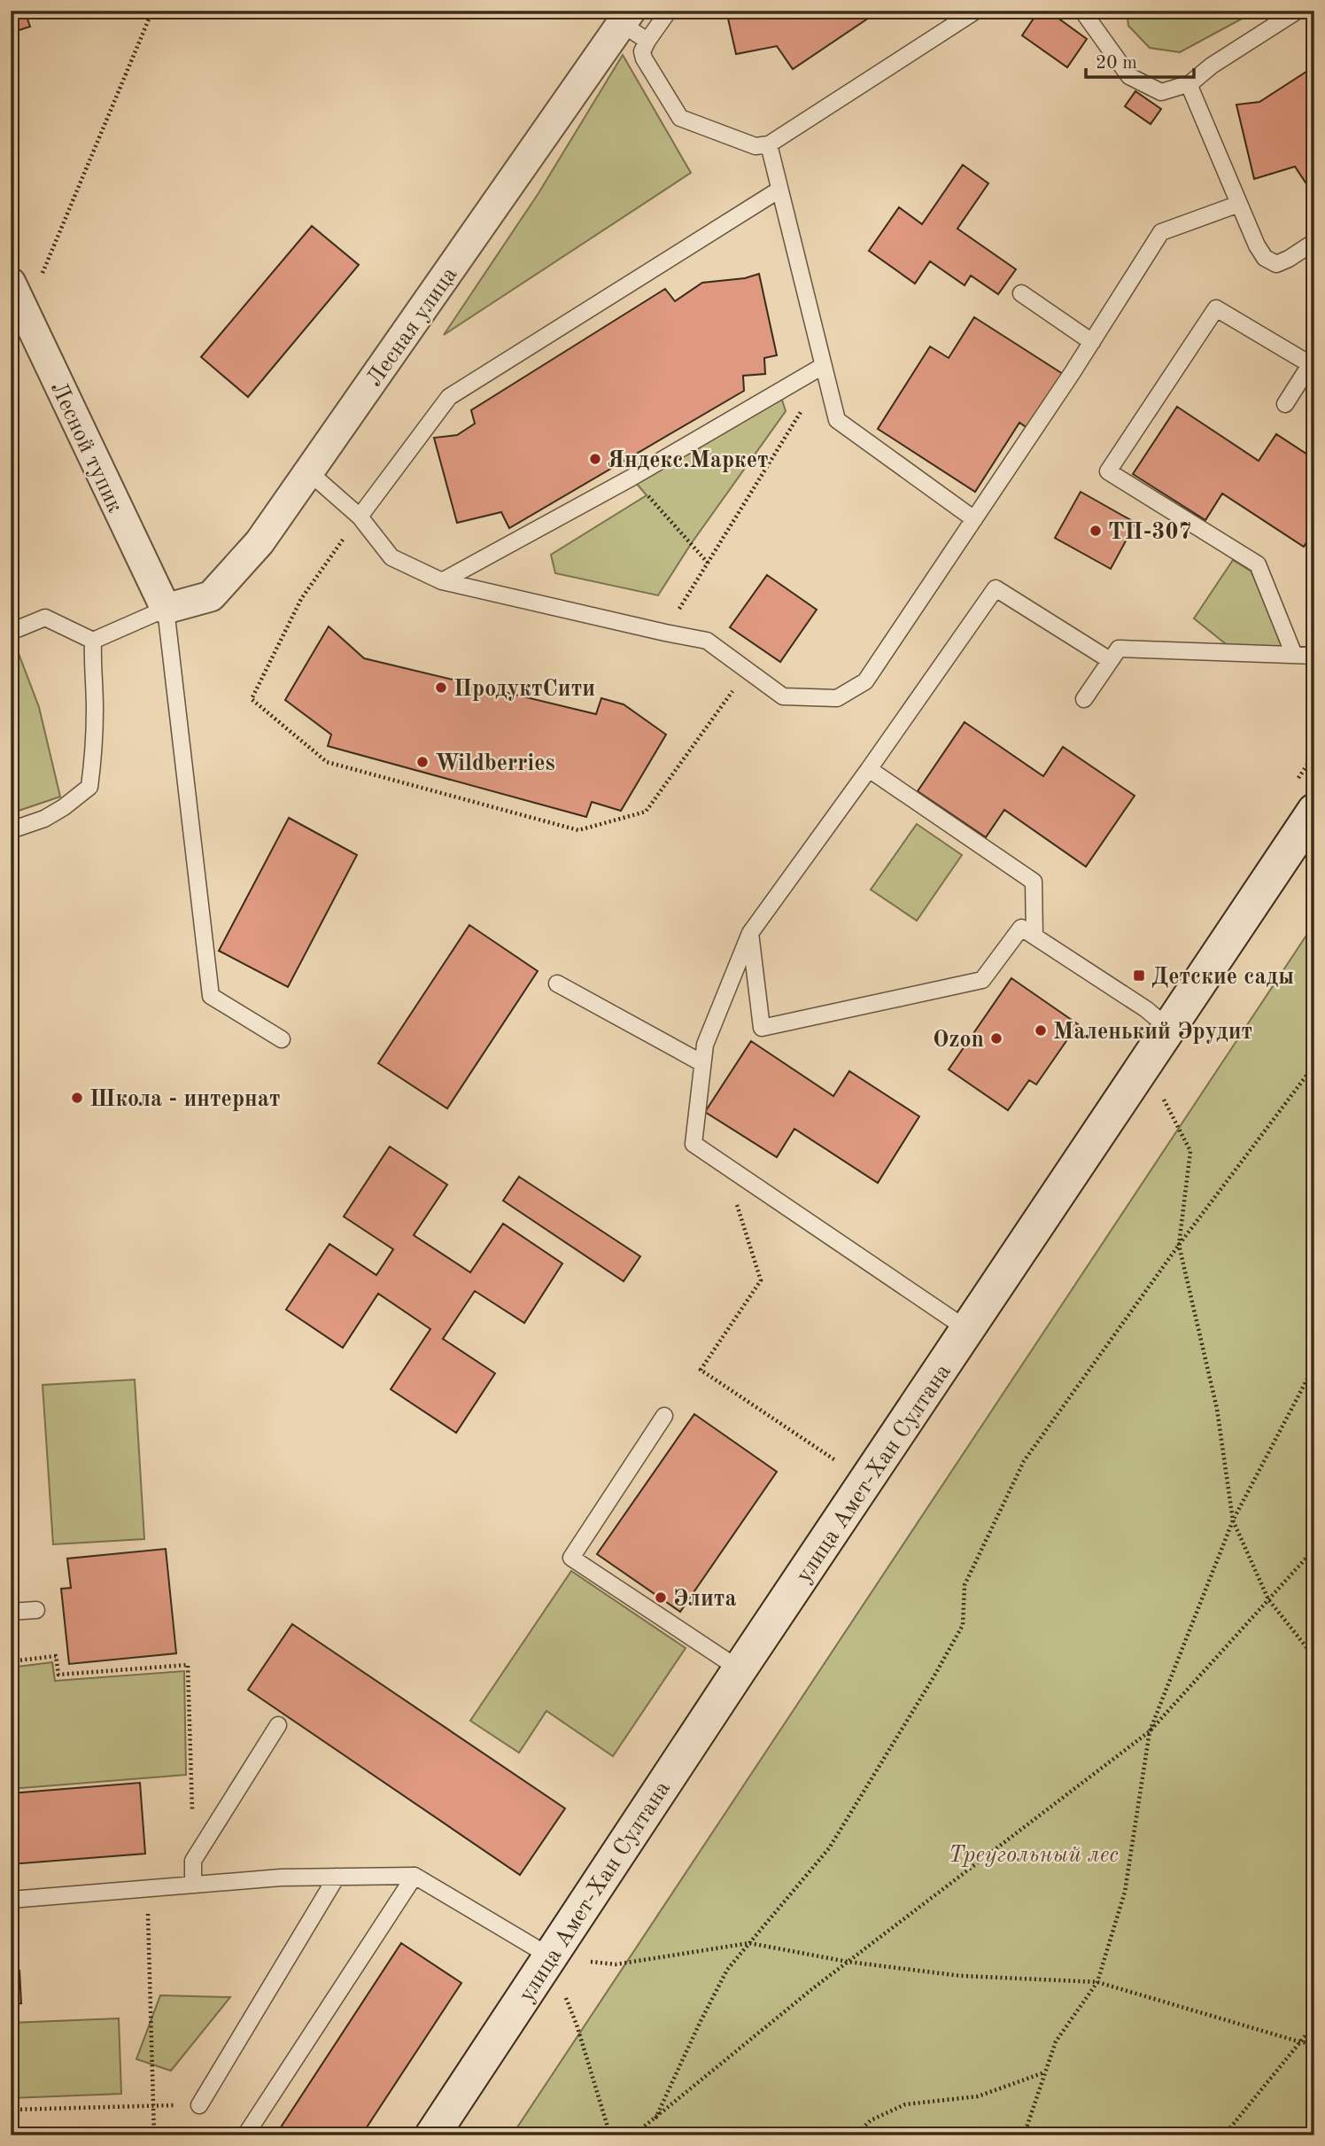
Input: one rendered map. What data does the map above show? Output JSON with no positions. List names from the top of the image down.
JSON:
{
  "streets": {
    "main road": ["улица Амет-Хан Султана"],
    "street": ["Лесная улица", "Лесной тупик"]
  },
  "crossings": [
    ["Лесная улица", "Лесной тупик"]
  ],
  "parks": ["Треугольный лес"],
  "places": {
    "other": [
      "Яндекс.Маркет",
      "ТП-307",
      "ПродуктСити",
      "Wildberries",
      "Маленький Эрудит",
      "Ozon",
      "Школа - интернат",
      "Элита"
    ],
    "transit": ["Детские сады"]
  },
  "scale_bar": "20 m"
}
